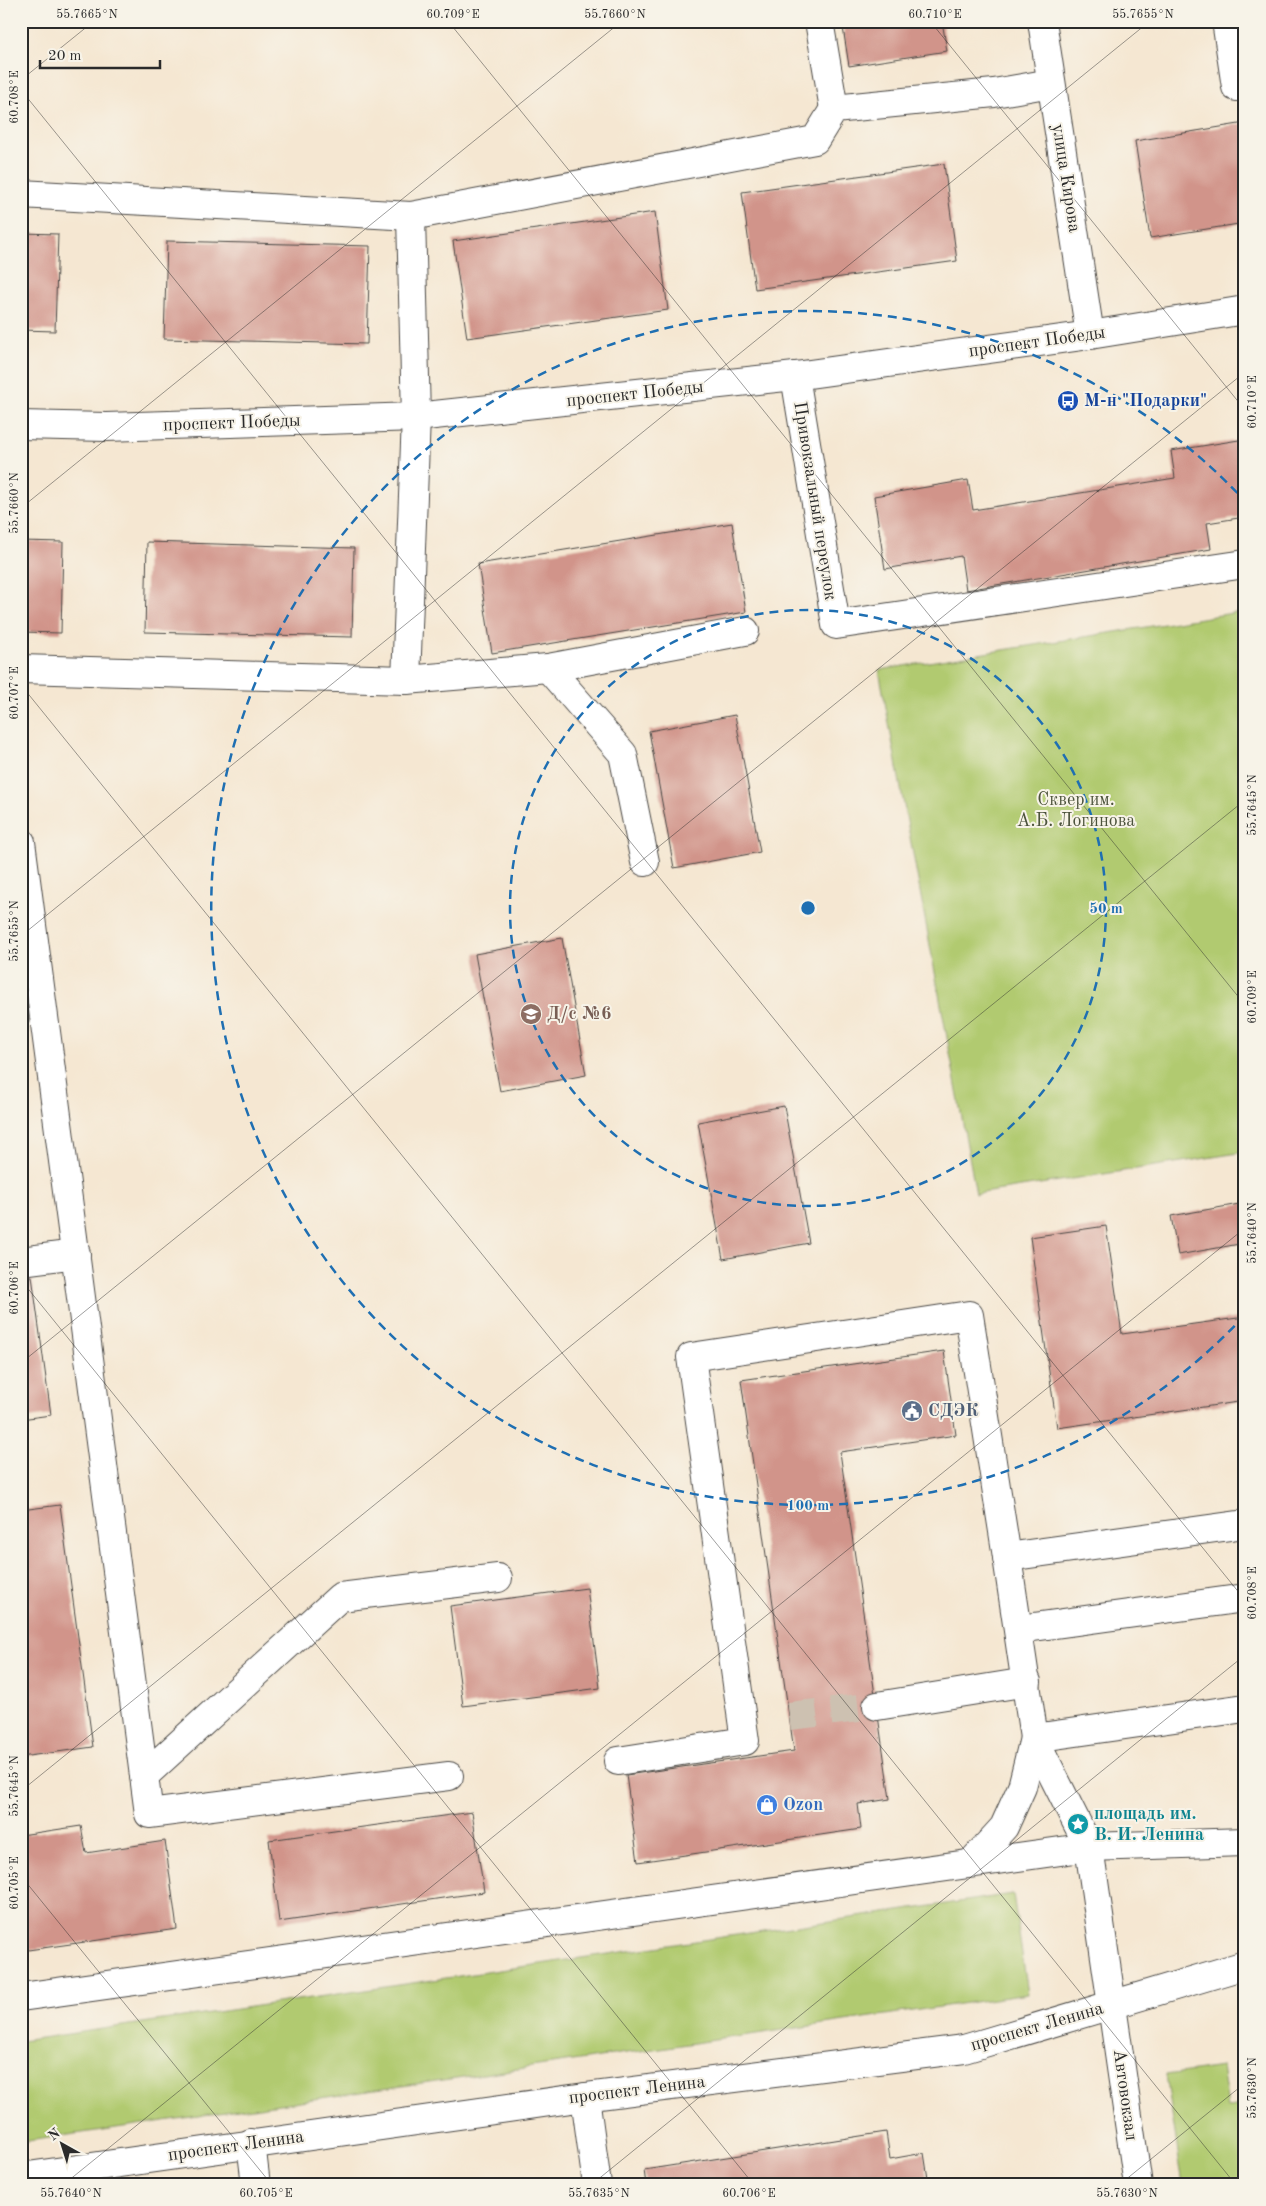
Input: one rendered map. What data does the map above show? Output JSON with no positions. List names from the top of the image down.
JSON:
{
  "streets": {
    "street": [
      "улица Кирова",
      "проспект Победы",
      "Привокзальный переулок",
      "проспект Ленина",
      "Автовокзал"
    ]
  },
  "crossings": [
    ["улица Кирова", "проспект Победы"],
    ["проспект Победы", "Привокзальный переулок"],
    ["проспект Ленина", "Автовокзал"]
  ],
  "parks": ["Сквер им. А.Б. Логинова"],
  "places": {
    "bus stop": ["М-н \"Подарки\""],
    "school or university": ["Д/с №6"],
    "public building": ["СДЭК"],
    "shop": ["Ozon"],
    "place": ["площадь им. В. И. Ленина"]
  },
  "scale_bar": "20 m",
  "north": "top left",
  "coordinates": [
    "55.7665°N",
    "60.709°E",
    "55.7660°N",
    "60.710°E",
    "55.7655°N",
    "60.708°E",
    "60.707°E",
    "55.7645°N",
    "55.7640°N",
    "60.706°E",
    "60.705°E",
    "55.7630°N",
    "55.7635°N"
  ],
  "rings": ["50 m", "100 m"]
}
